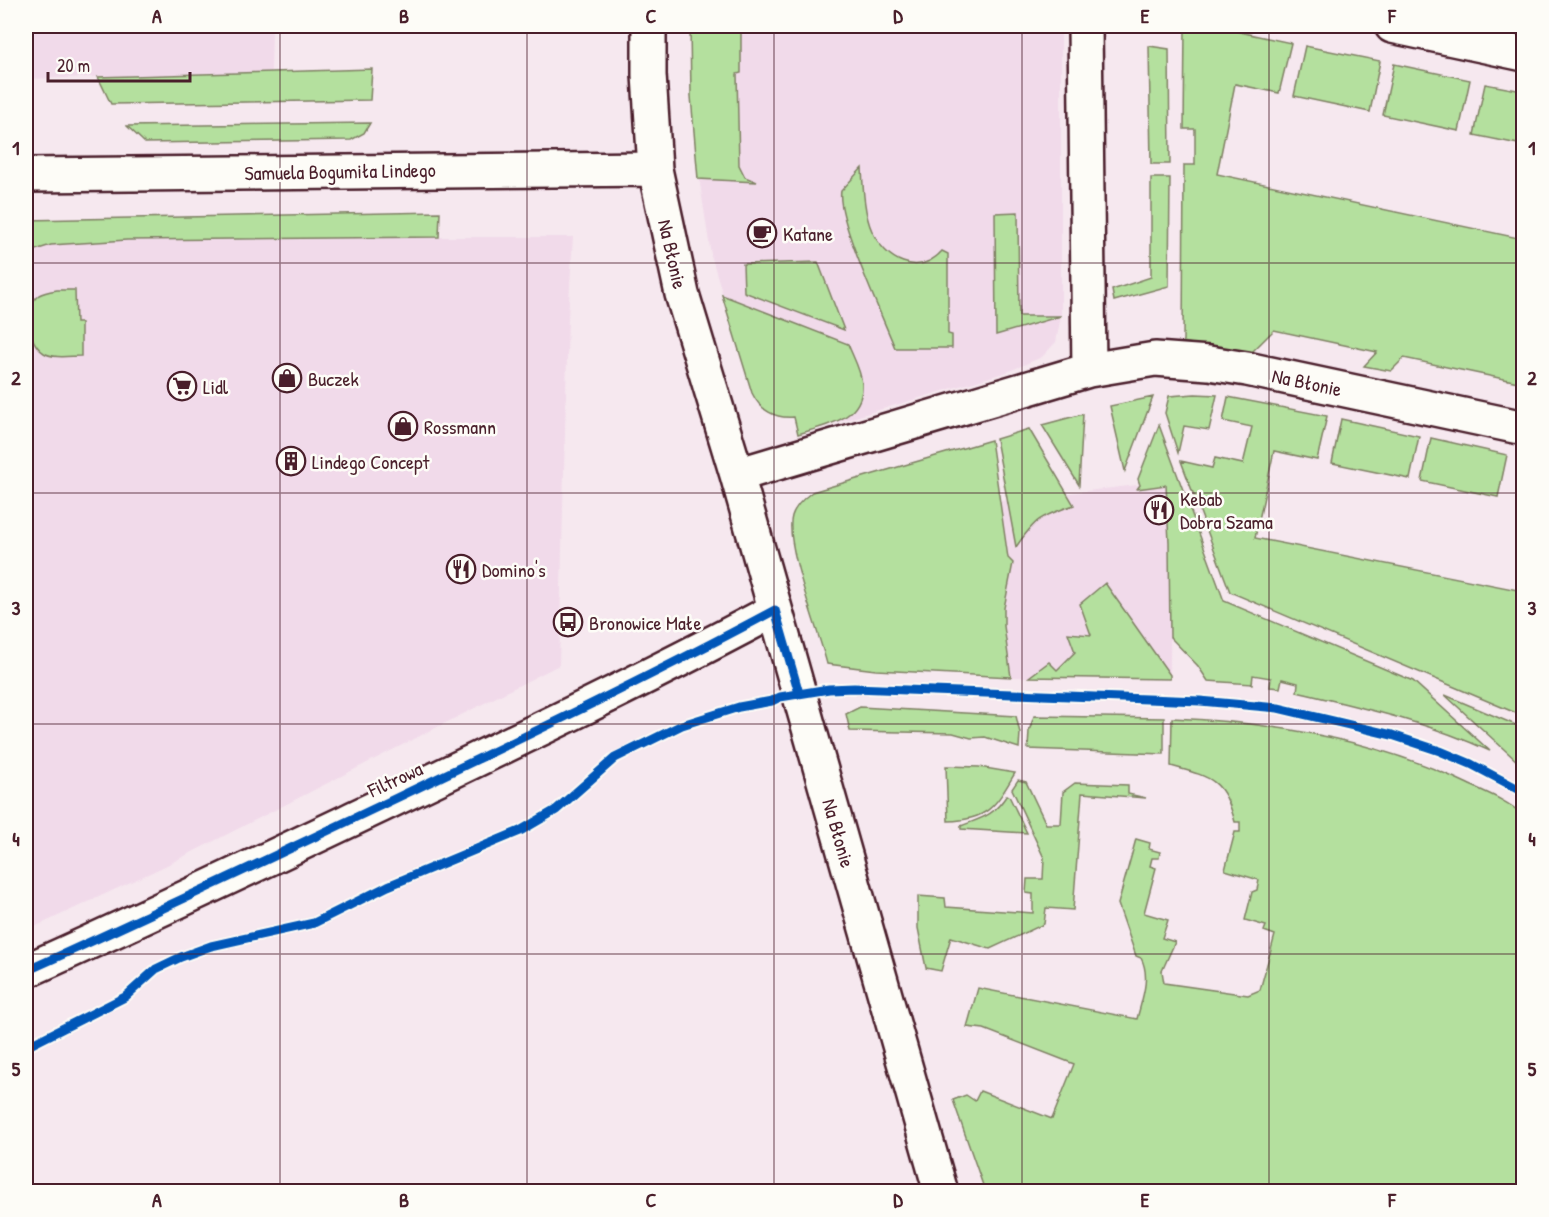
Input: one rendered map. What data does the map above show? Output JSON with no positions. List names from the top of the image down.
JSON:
{
  "streets": {
    "street": ["Samuela Bogumiła Lindego", "Na Błonie", "Filtrowa"]
  },
  "crossings": [
    ["Samuela Bogumiła Lindego", "Na Błonie"],
    ["Na Błonie", "Filtrowa"]
  ],
  "places": {
    "cafe": ["Katane"],
    "shop": ["Buczek", "Rossmann"],
    "supermarket": ["Lidl"],
    "building": ["Lindego Concept"],
    "restaurant": ["Kebab Dobra Szama", "Domino's"],
    "bus stop": ["Bronowice Małe"]
  },
  "scale_bar": "20 m",
  "grid": {
    "columns": [
      "A",
      "B",
      "C",
      "D",
      "E",
      "F"
    ],
    "rows": [
      "1",
      "2",
      "3",
      "4",
      "5"
    ]
  }
}
